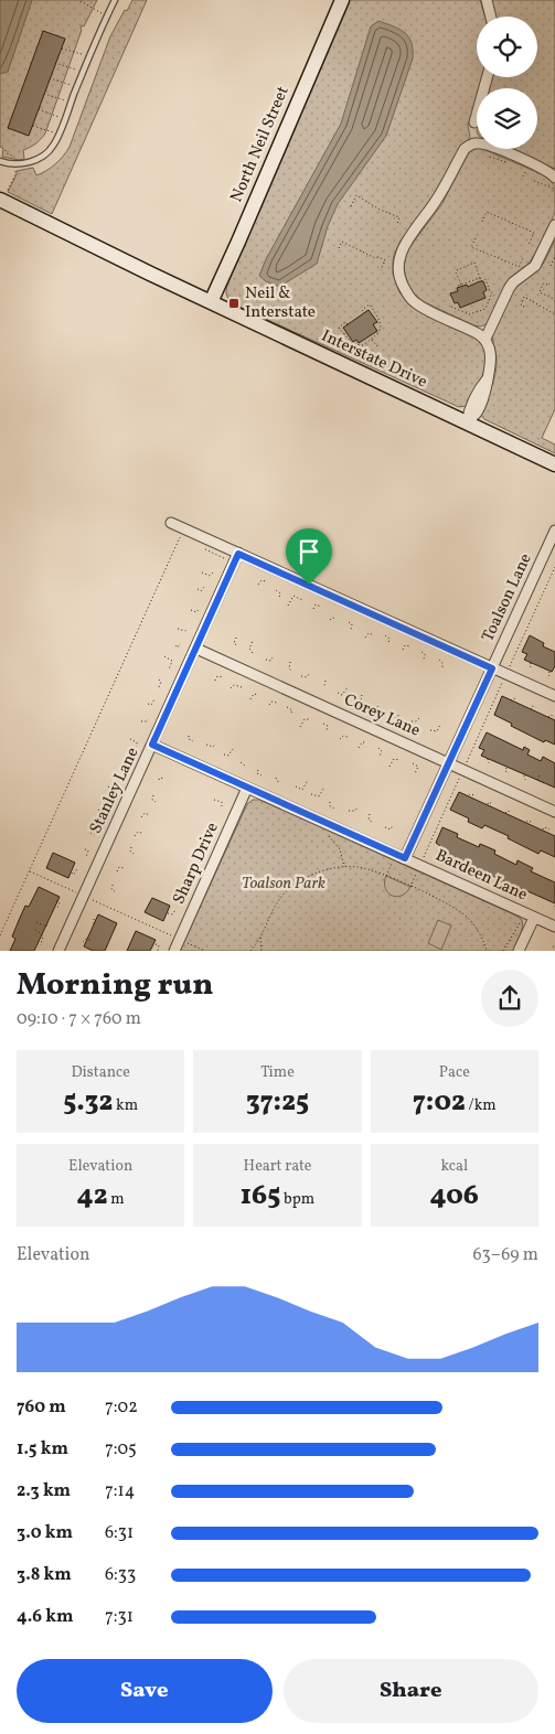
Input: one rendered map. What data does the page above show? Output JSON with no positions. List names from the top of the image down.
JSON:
{
  "streets": {
    "main road": ["North Neil Street", "Interstate Drive"],
    "street": [
      "Toalson Lane",
      "Corey Lane",
      "Stanley Lane",
      "Sharp Drive",
      "Bardeen Lane"
    ]
  },
  "crossings": [
    ["North Neil Street", "Interstate Drive"],
    ["Toalson Lane", "Corey Lane"],
    ["Toalson Lane", "Bardeen Lane"],
    ["Corey Lane", "Stanley Lane"],
    ["Stanley Lane", "Bardeen Lane"],
    ["Sharp Drive", "Bardeen Lane"]
  ],
  "parks": ["Toalson Park"],
  "places": {
    "transit": ["Neil & Interstate"]
  },
  "page": {
    "heading": ["Morning run", "09:10 · 7 × 760 m"],
    "stats": [
      ["Distance", "5.32 km"],
      ["Time", "37:25"],
      ["Pace", "7:02 /km"],
      ["Elevation", "42 m"],
      ["Heart rate", "165 bpm"],
      ["kcal", "406"]
    ],
    "chart": ["Elevation", "63–69 m"],
    "list": [
      {
        "name": "760 m",
        "note": "7:02"
      },
      {
        "name": "1.5 km",
        "note": "7:05"
      },
      {
        "name": "2.3 km",
        "note": "7:14"
      },
      {
        "name": "3.0 km",
        "note": "6:31"
      },
      {
        "name": "3.8 km",
        "note": "6:33"
      },
      {
        "name": "4.6 km",
        "note": "7:31"
      }
    ],
    "buttons": ["Save", "Share"]
  }
}
